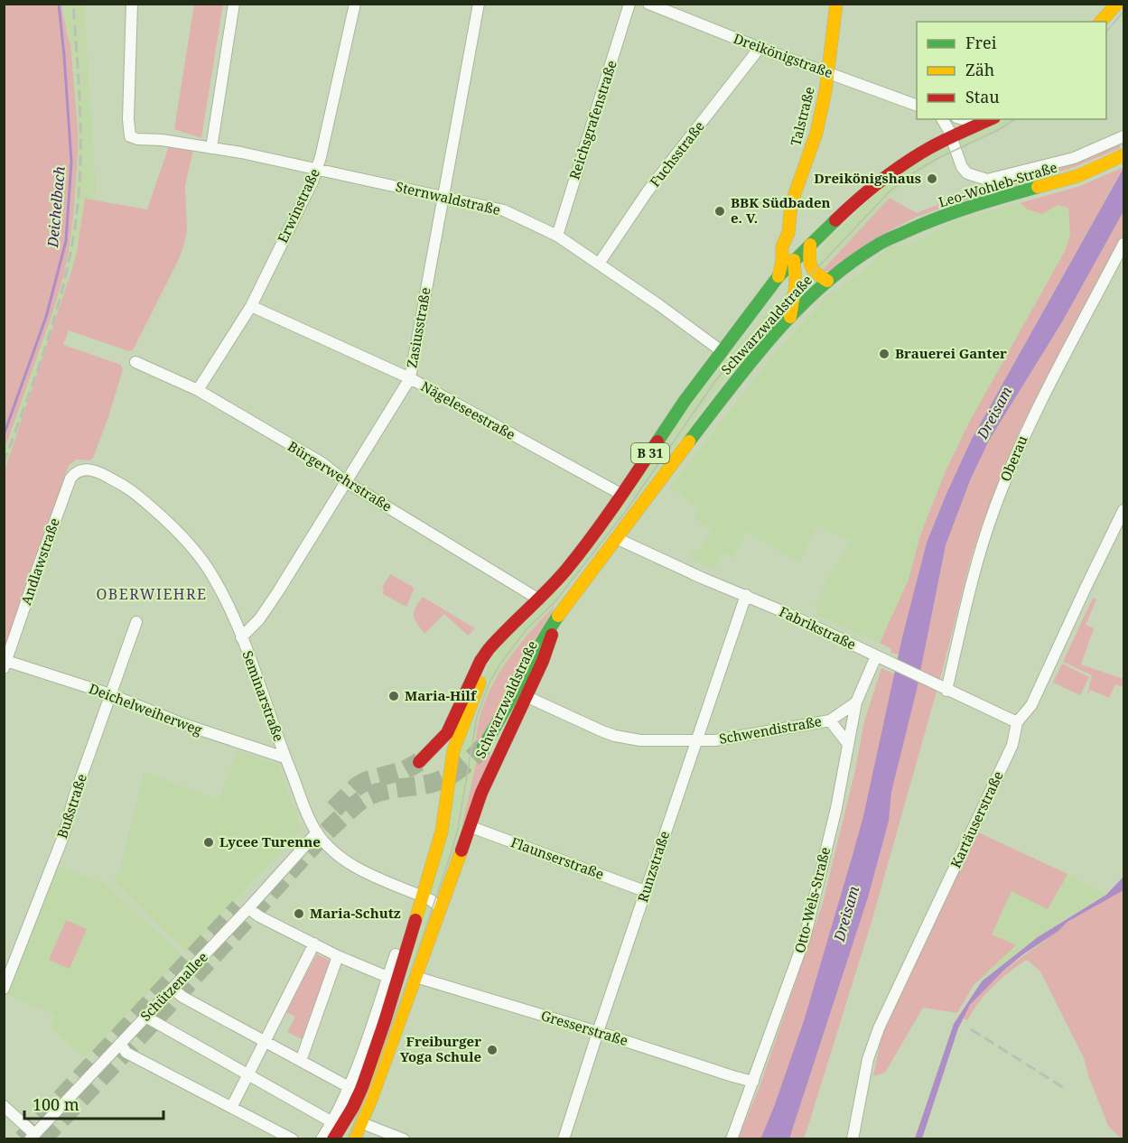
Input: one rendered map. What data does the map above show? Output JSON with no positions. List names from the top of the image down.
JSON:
{
  "streets": {
    "main road": [
      "Talstraße",
      "Leo-Wohleb-Straße",
      "Schwarzwaldstraße",
      "B 31"
    ],
    "street": [
      "Dreikönigstraße",
      "Reichsgrafenstraße",
      "Fuchsstraße",
      "Sternwaldstraße",
      "Erwinstraße",
      "Zasiusstraße",
      "Nägeleseestraße",
      "Oberau",
      "Bürgerwehrstraße",
      "Andlawstraße",
      "Fabrikstraße",
      "Seminarstraße",
      "Deichelweiherweg",
      "Schwendistraße",
      "Bußstraße",
      "Kartäuserstraße",
      "Flaunserstraße",
      "Runzstraße",
      "Otto-Wels-Straße",
      "Schützenallee",
      "Gresserstraße"
    ]
  },
  "crossings": [
    ["Dreikönigstraße", "Talstraße"],
    ["Dreikönigstraße", "Fuchsstraße"],
    ["Talstraße", "Schwarzwaldstraße"],
    ["Reichsgrafenstraße", "Sternwaldstraße"],
    ["Fuchsstraße", "Sternwaldstraße"],
    ["Leo-Wohleb-Straße", "Schwarzwaldstraße"],
    ["Sternwaldstraße", "Erwinstraße"],
    ["Sternwaldstraße", "Schwarzwaldstraße"],
    ["Sternwaldstraße", "Zasiusstraße"],
    ["Erwinstraße", "Nägeleseestraße"],
    ["Erwinstraße", "Bürgerwehrstraße"],
    ["Schwarzwaldstraße", "Nägeleseestraße"],
    ["Schwarzwaldstraße", "B 31"],
    ["Schwarzwaldstraße", "Bürgerwehrstraße"],
    ["Schwarzwaldstraße", "Fabrikstraße"],
    ["Schwarzwaldstraße", "Seminarstraße"],
    ["Schwarzwaldstraße", "Schwendistraße"],
    ["Schwarzwaldstraße", "Flaunserstraße"],
    ["Schwarzwaldstraße", "Gresserstraße"],
    ["Zasiusstraße", "Nägeleseestraße"],
    ["Zasiusstraße", "Bürgerwehrstraße"],
    ["Zasiusstraße", "Seminarstraße"],
    ["Oberau", "Fabrikstraße"],
    ["Andlawstraße", "Seminarstraße"],
    ["Andlawstraße", "Deichelweiherweg"],
    ["Fabrikstraße", "Kartäuserstraße"],
    ["Fabrikstraße", "Runzstraße"],
    ["Fabrikstraße", "Otto-Wels-Straße"],
    ["Seminarstraße", "Deichelweiherweg"],
    ["Seminarstraße", "Schützenallee"],
    ["Deichelweiherweg", "Bußstraße"],
    ["Schwendistraße", "Runzstraße"],
    ["Schwendistraße", "Otto-Wels-Straße"],
    ["Flaunserstraße", "Runzstraße"],
    ["Runzstraße", "Gresserstraße"],
    ["Otto-Wels-Straße", "Gresserstraße"]
  ],
  "districts": ["OBERWIEHRE"],
  "water": ["Deichelbach", "Dreisam"],
  "places": [
    "Dreikönigshaus",
    "BBK Südbaden e. V.",
    "Brauerei Ganter",
    "Maria-Hilf",
    "Lycee Turenne",
    "Maria-Schutz",
    "Freiburger Yoga Schule"
  ],
  "legend": ["Frei", "Zäh", "Stau"],
  "scale_bar": "100 m"
}
